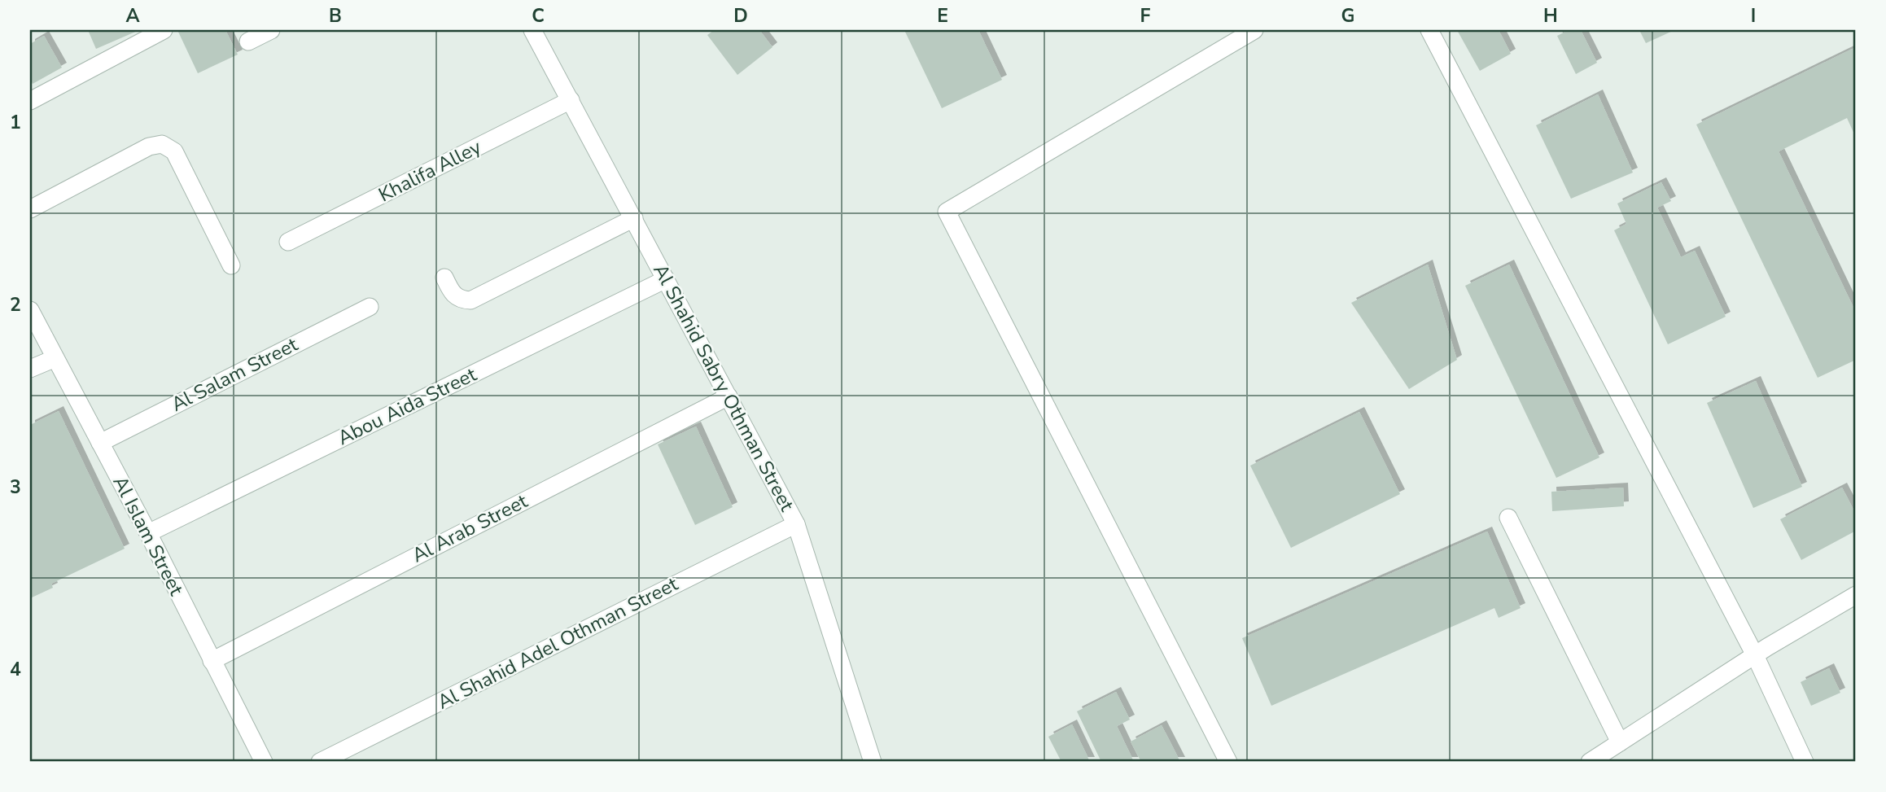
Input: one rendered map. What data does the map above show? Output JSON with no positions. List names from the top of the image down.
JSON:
{
  "streets": {
    "street": [
      "Khalifa Alley",
      "Al Salam Street",
      "Al Shahid Sabry Othman Street",
      "Abou Aida Street",
      "Al Arab Street",
      "Al Islam Street",
      "Al Shahid Adel Othman Street"
    ]
  },
  "crossings": [
    ["Khalifa Alley", "Al Shahid Sabry Othman Street"],
    ["Al Salam Street", "Al Islam Street"],
    ["Al Shahid Sabry Othman Street", "Abou Aida Street"],
    ["Al Shahid Sabry Othman Street", "Al Arab Street"],
    ["Al Shahid Sabry Othman Street", "Al Shahid Adel Othman Street"],
    ["Abou Aida Street", "Al Islam Street"],
    ["Al Arab Street", "Al Islam Street"]
  ],
  "grid": {
    "columns": [
      "A",
      "B",
      "C",
      "D",
      "E",
      "F",
      "G",
      "H",
      "I"
    ],
    "rows": [
      "1",
      "2",
      "3",
      "4"
    ]
  }
}
